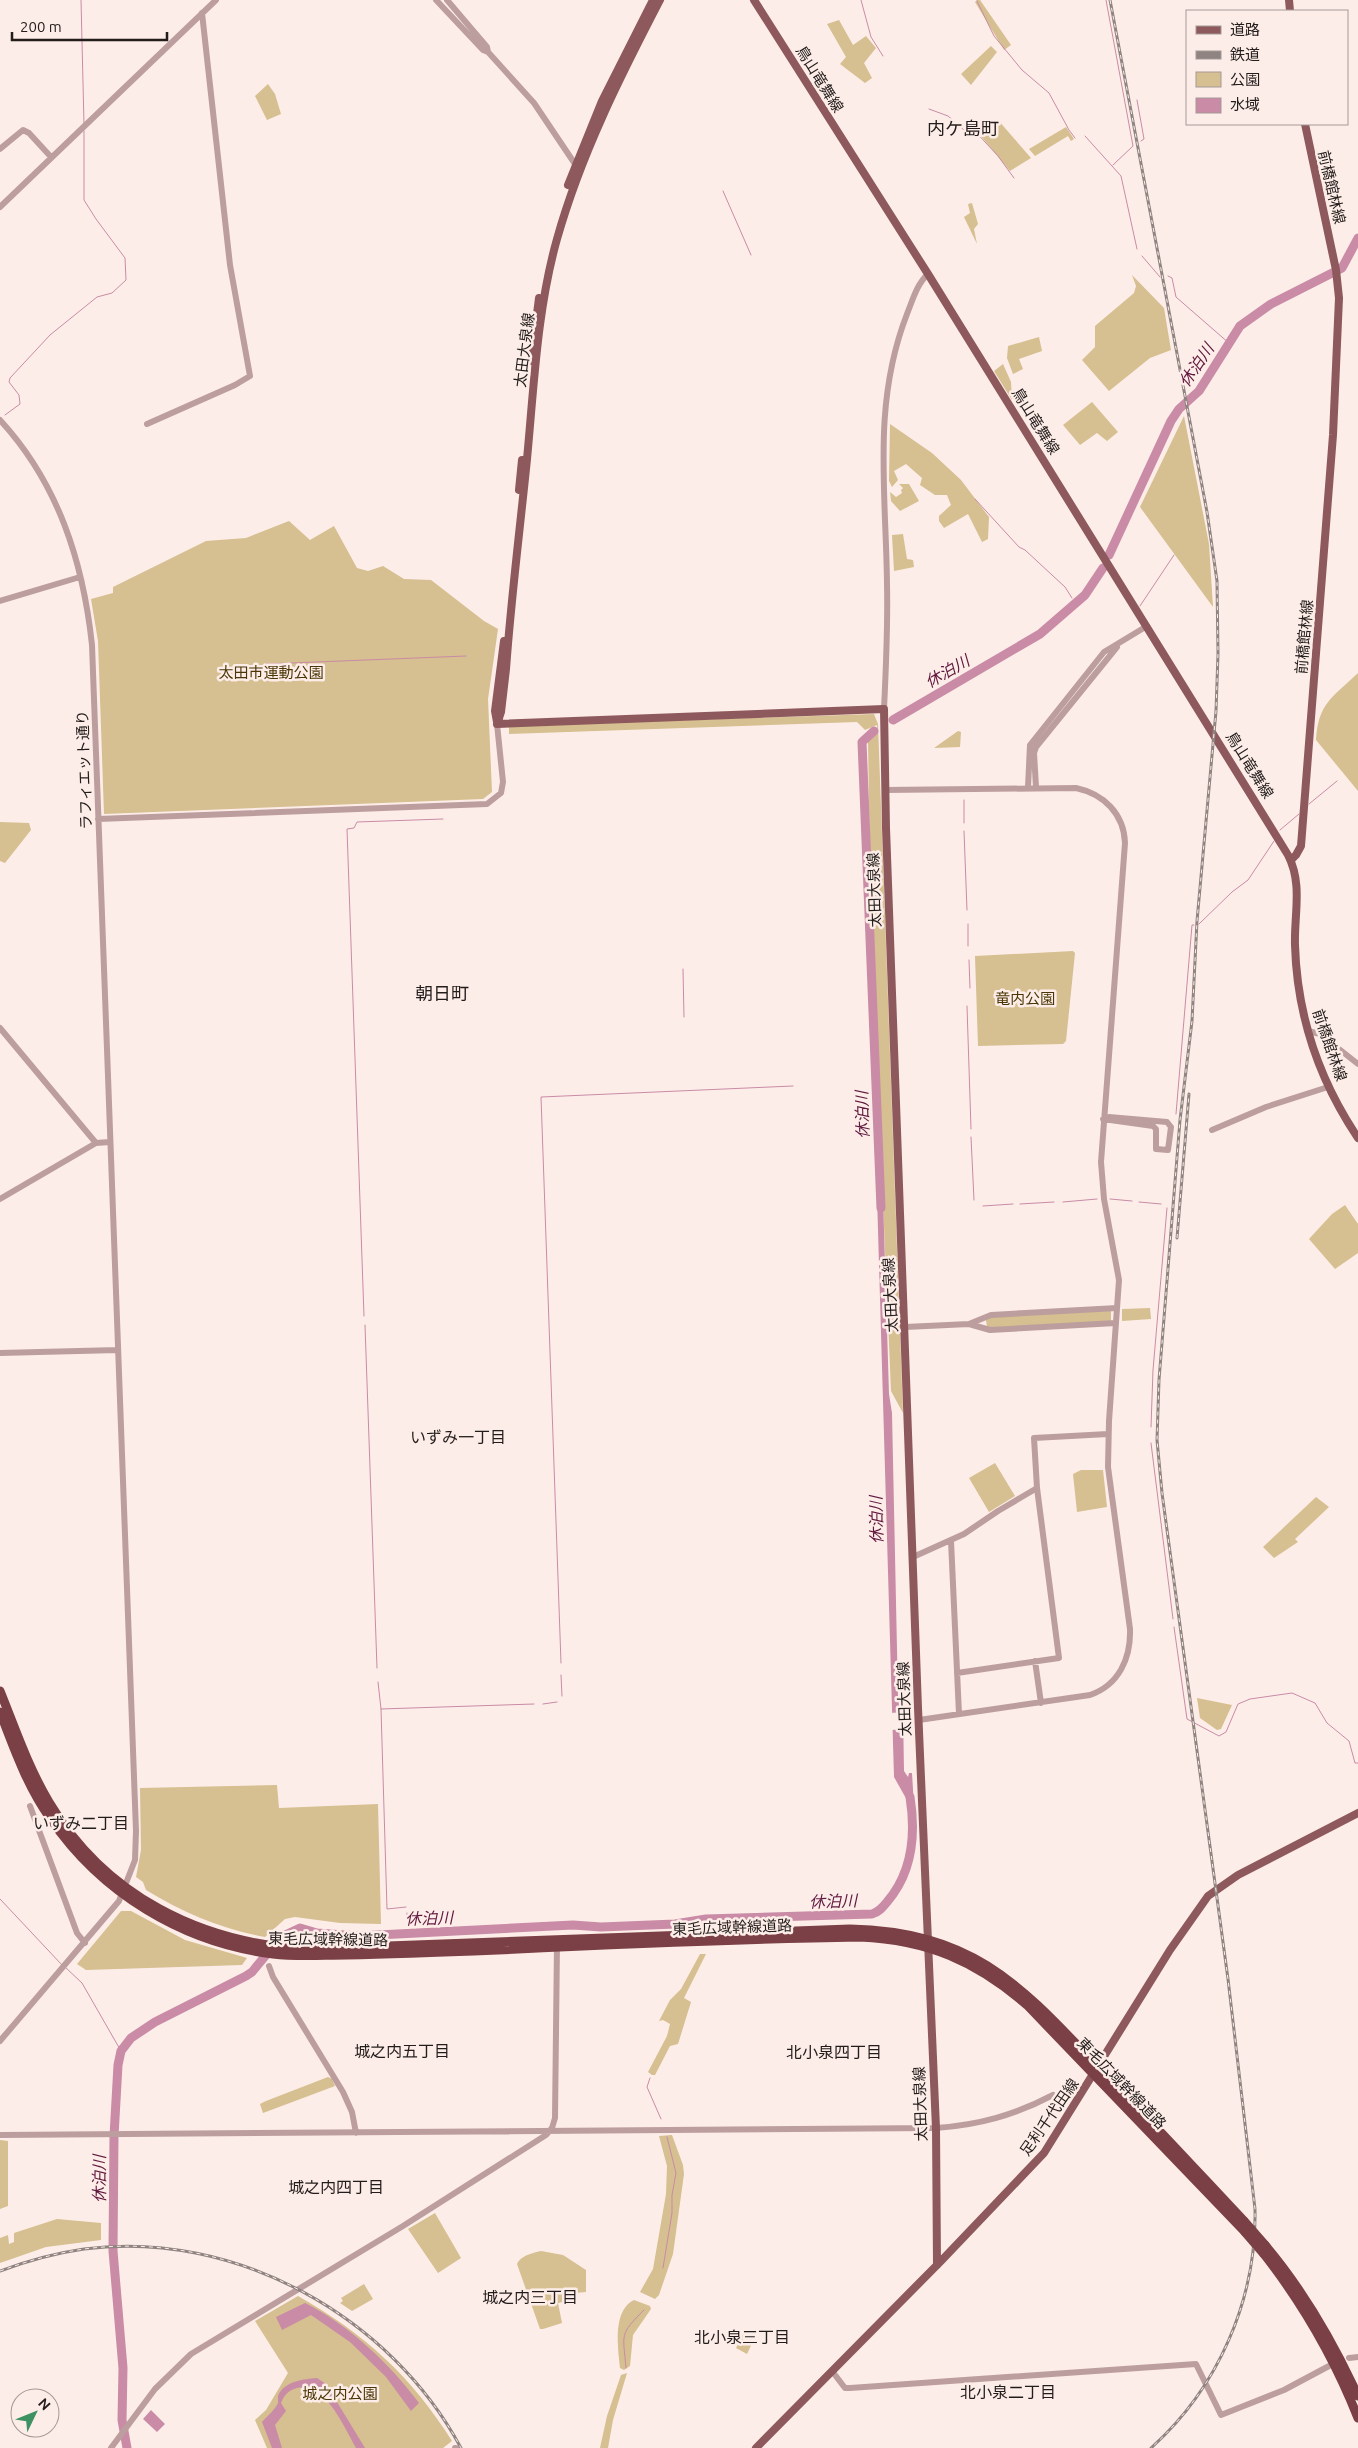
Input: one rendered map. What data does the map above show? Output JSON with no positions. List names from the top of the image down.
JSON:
{
  "streets": {
    "highway": ["東毛広域幹線道路"],
    "main road": [
      "鳥山竜舞線",
      "前橋館林線",
      "太田大泉線",
      "足利千代田線"
    ],
    "street": ["ラフィエット通り"]
  },
  "crossings": [
    ["鳥山竜舞線", "前橋館林線"],
    ["太田大泉線", "東毛広域幹線道路"],
    ["太田大泉線", "足利千代田線"],
    ["ラフィエット通り", "東毛広域幹線道路"],
    ["東毛広域幹線道路", "足利千代田線"]
  ],
  "districts": [
    "内ケ島町",
    "朝日町",
    "いずみ一丁目",
    "いずみ二丁目",
    "城之内五丁目",
    "北小泉四丁目",
    "城之内四丁目",
    "城之内三丁目",
    "北小泉三丁目",
    "北小泉二丁目"
  ],
  "water": ["休泊川"],
  "parks": ["太田市運動公園", "竜内公園", "城之内公園"],
  "legend": [
    "道路",
    "鉄道",
    "公園",
    "水域"
  ],
  "scale_bar": "200 m",
  "north": "top right"
}
